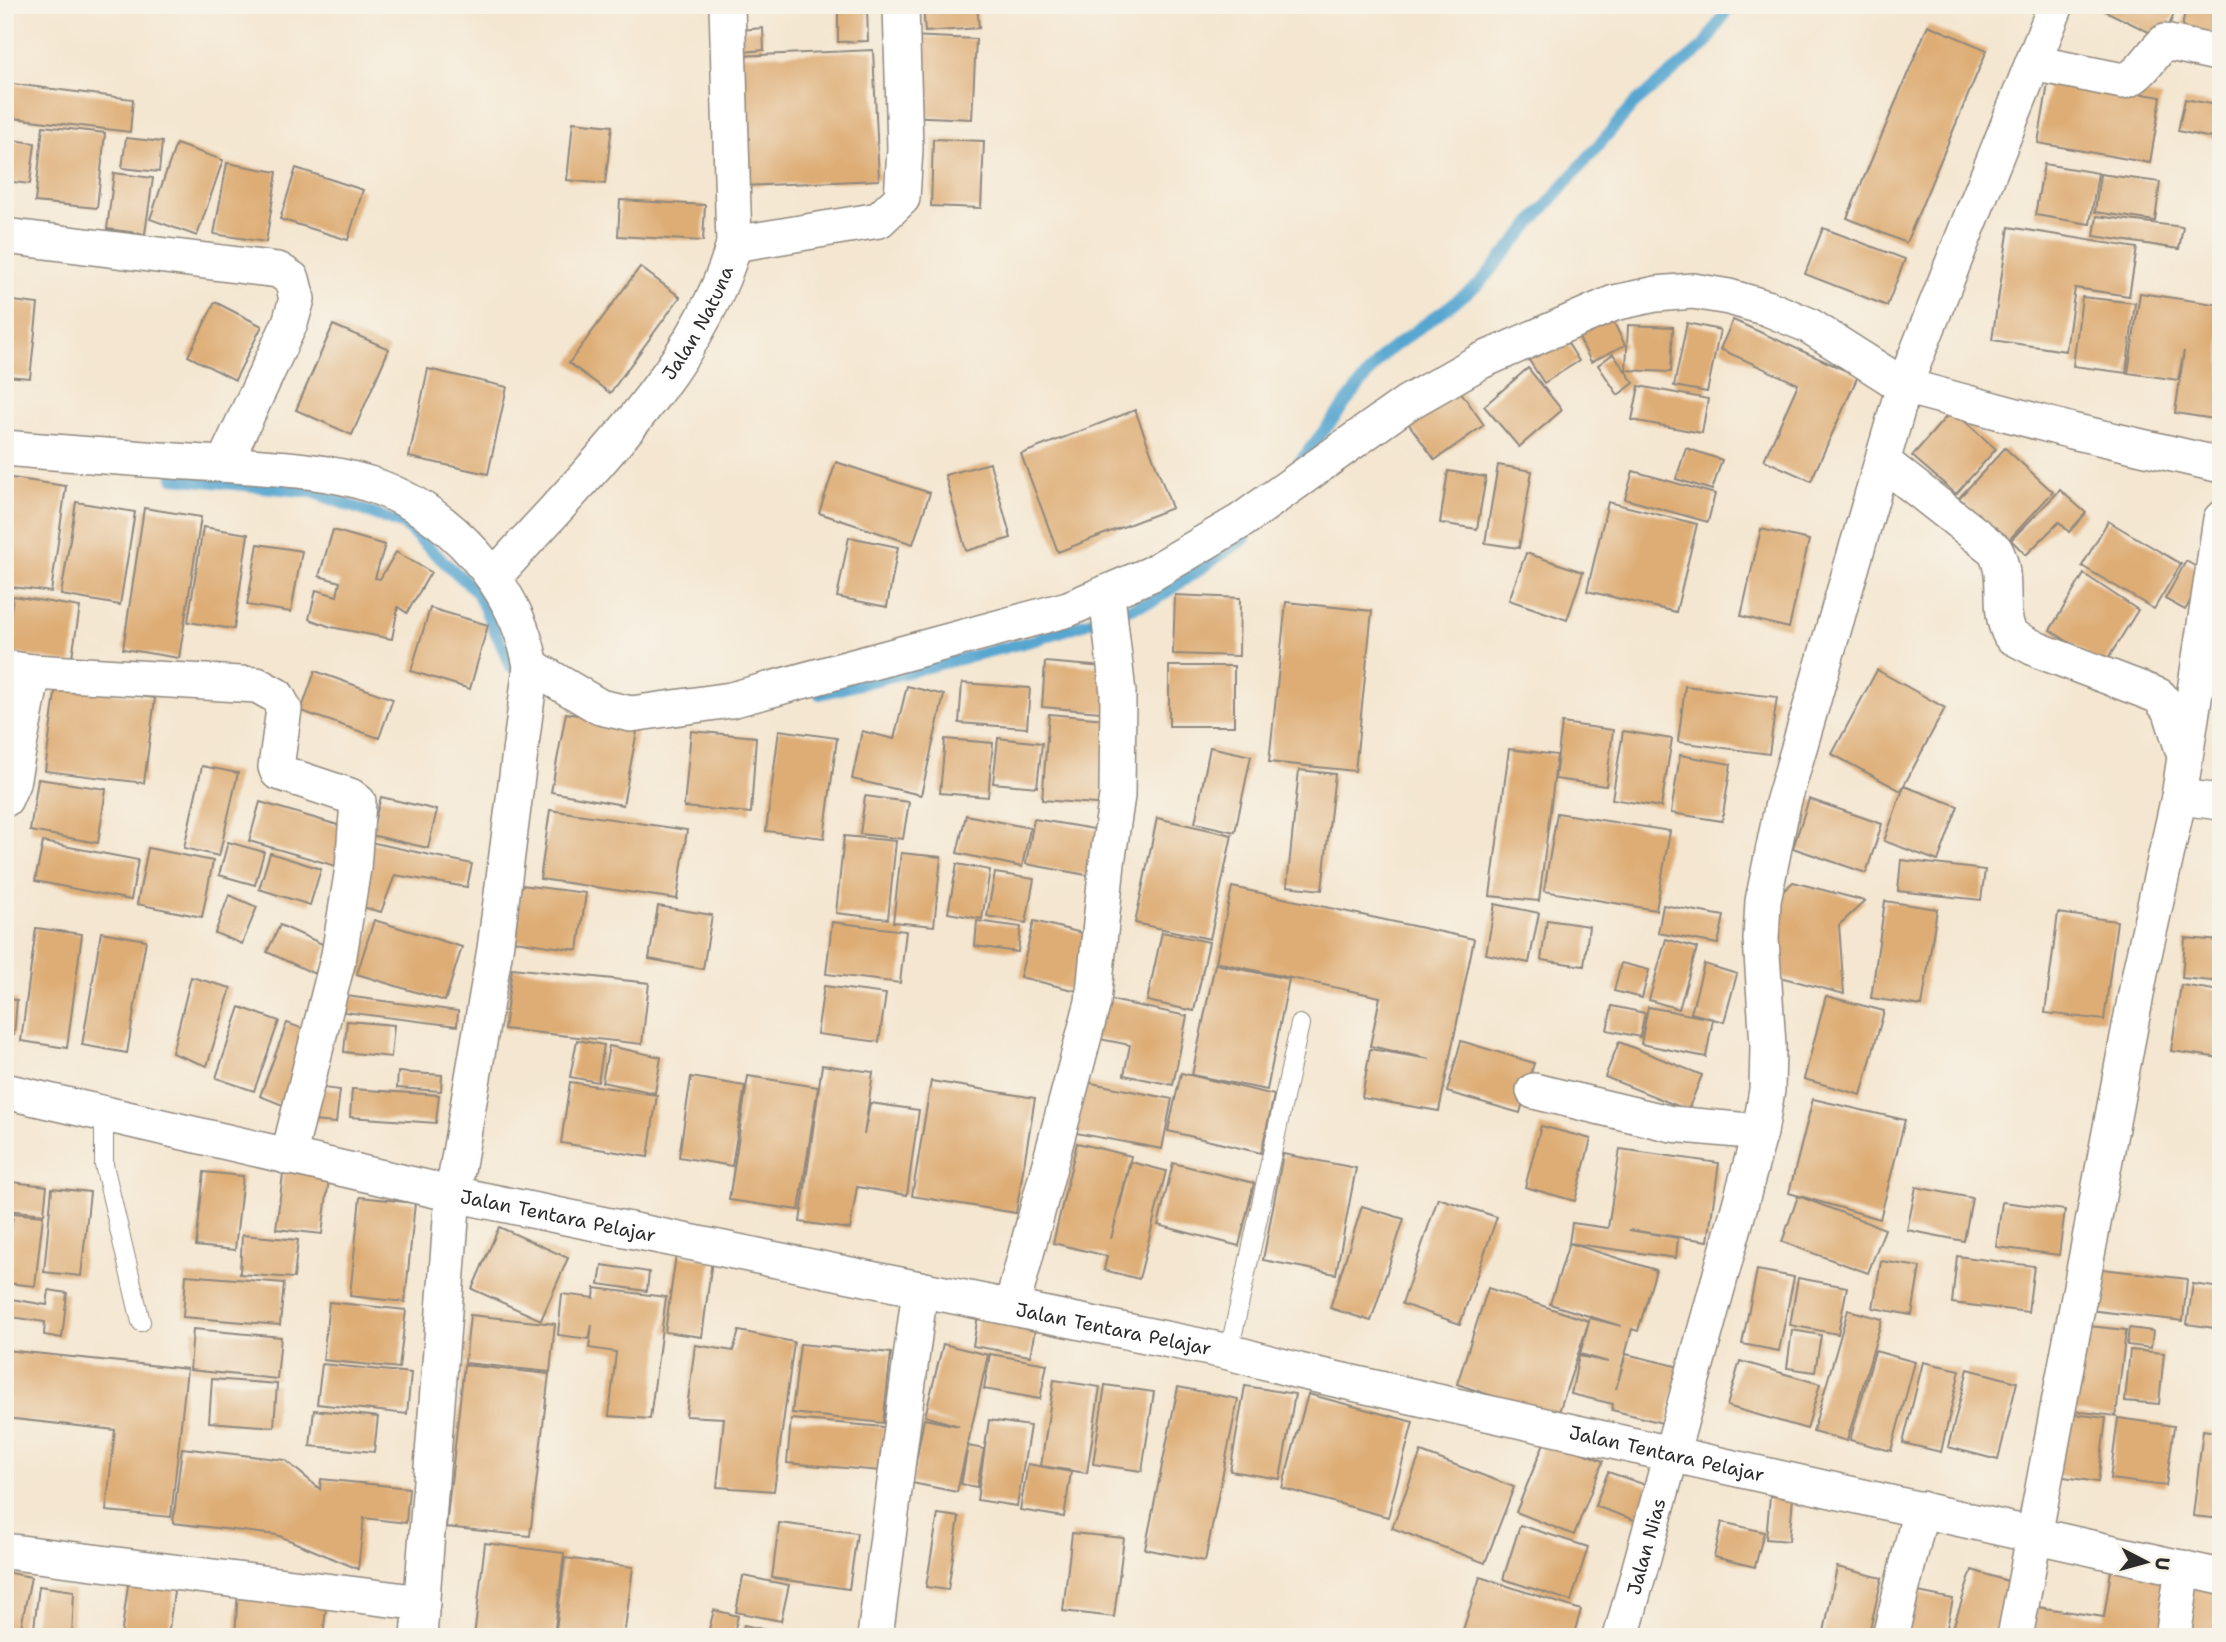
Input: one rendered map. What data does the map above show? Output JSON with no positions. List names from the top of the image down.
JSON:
{
  "streets": {
    "street": ["Jalan Natuna", "Jalan Tentara Pelajar", "Jalan Nias"]
  },
  "crossings": [
    ["Jalan Tentara Pelajar", "Jalan Nias"]
  ],
  "north": "right"
}
